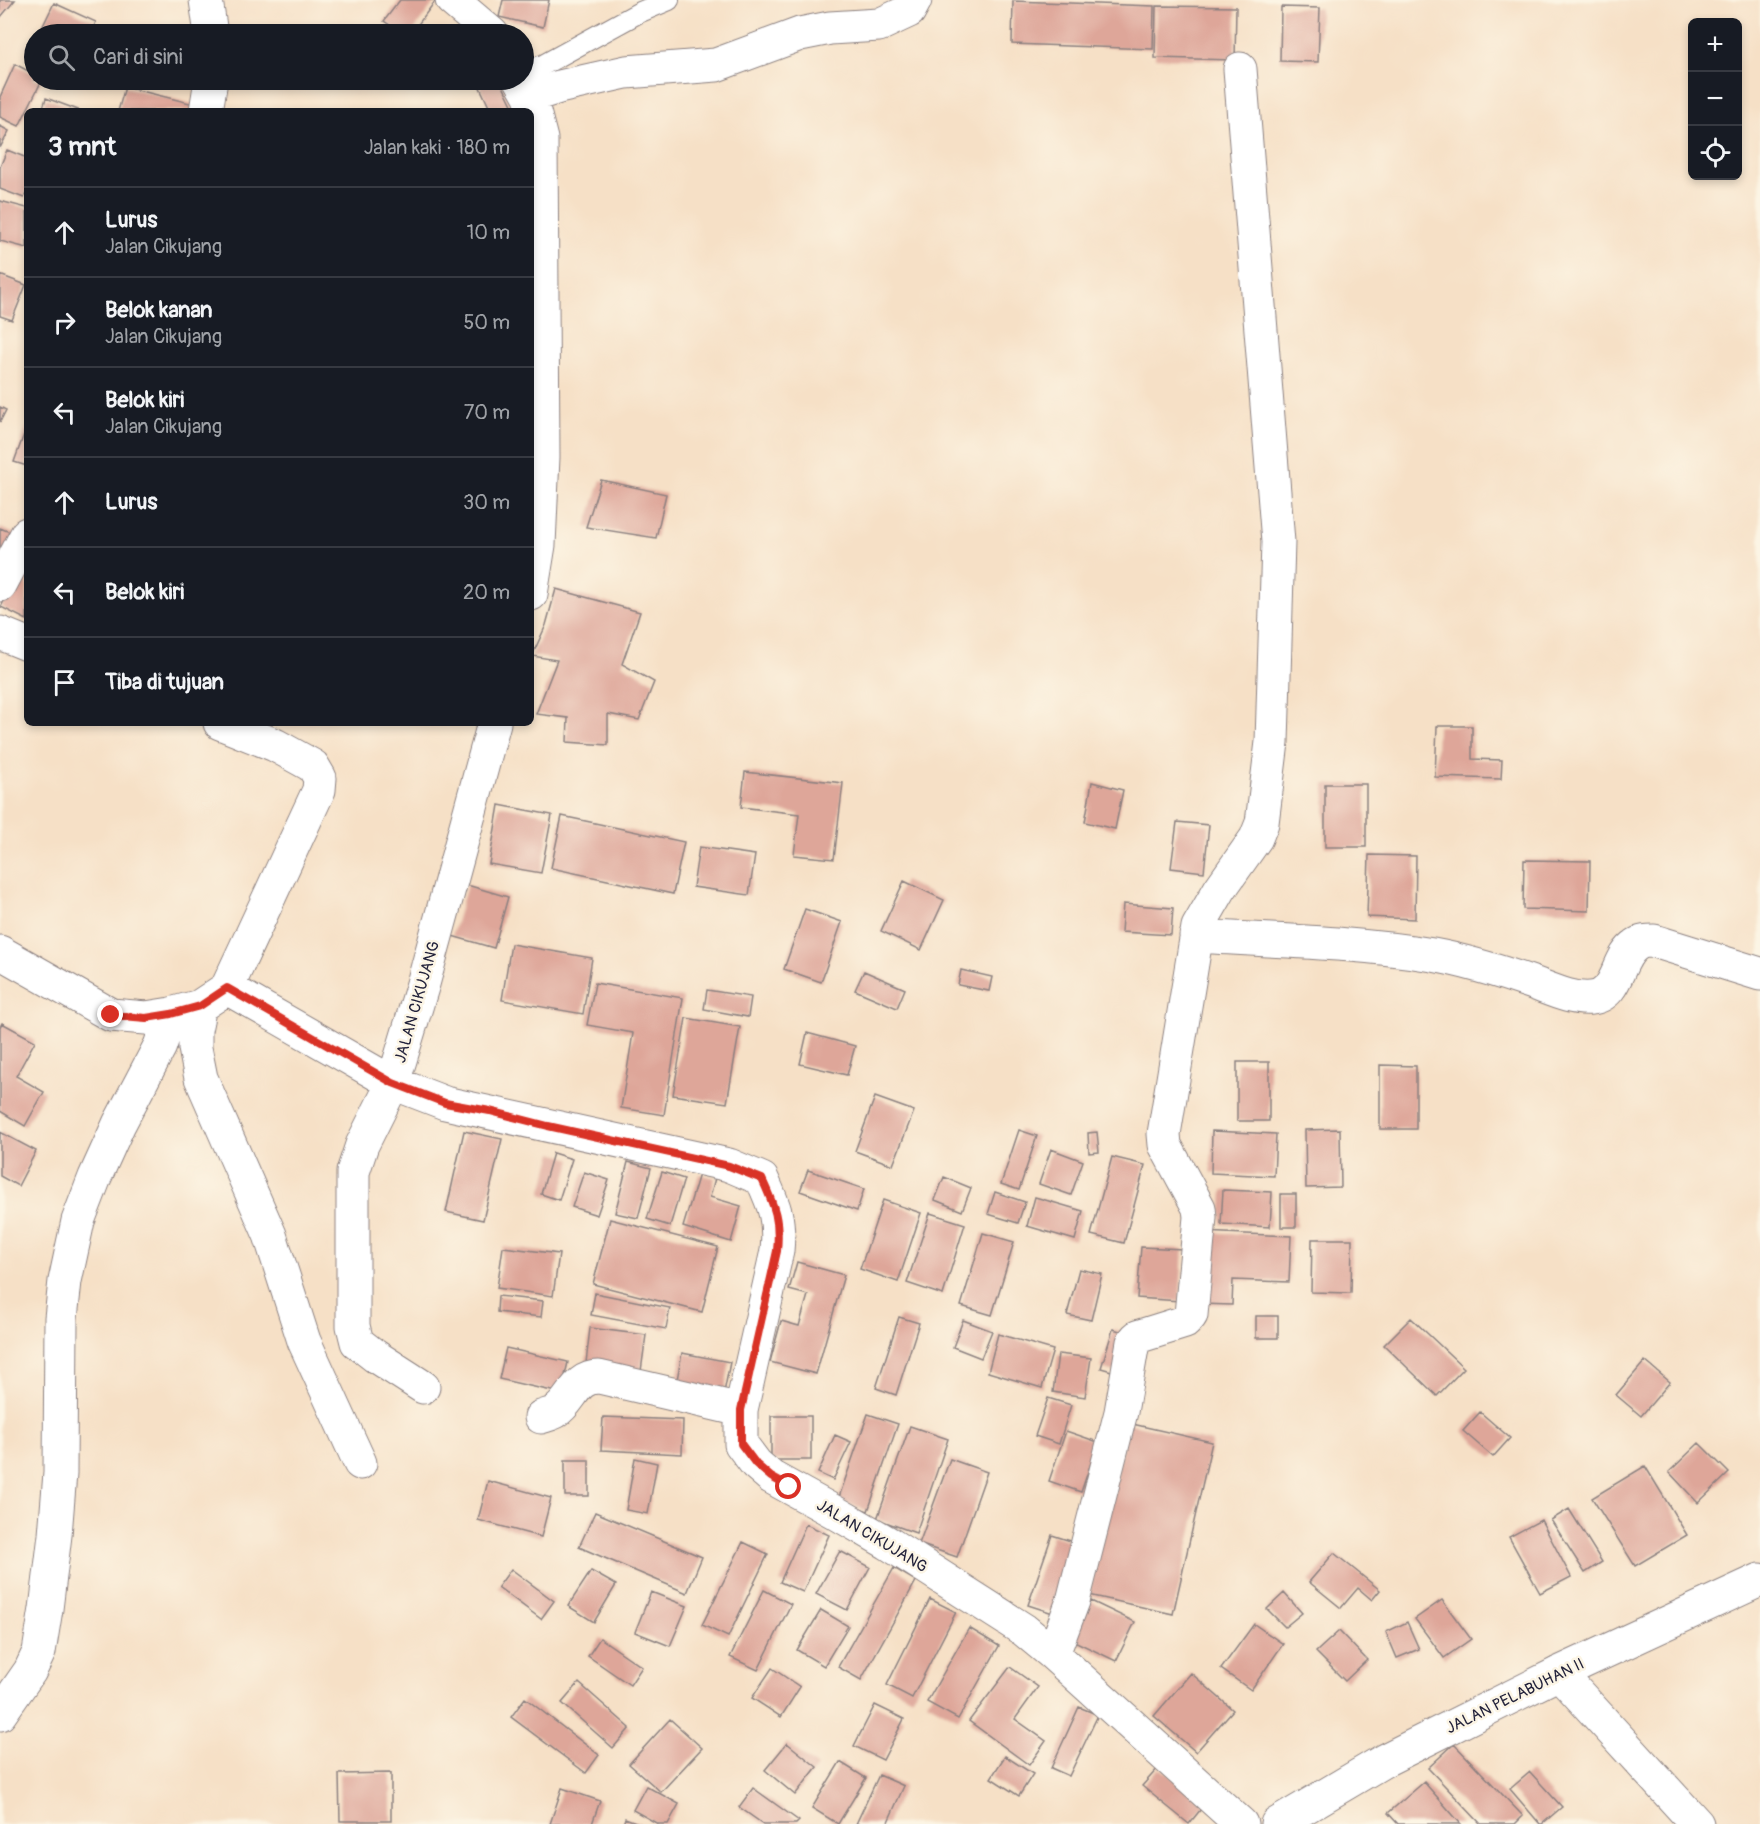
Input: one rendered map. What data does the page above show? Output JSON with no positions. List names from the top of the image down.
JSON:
{
  "streets": {
    "street": ["JALAN CIKUJANG", "JALAN PELABUHAN II"]
  },
  "page": {
    "map_buttons": ["+", "−"],
    "search": "Cari di sini",
    "heading": ["3 mnt", "Jalan kaki · 180 m"],
    "list": [
      ["Lurus", "Jalan Cikujang", "10 m"],
      ["Belok kanan", "Jalan Cikujang", "50 m"],
      ["Belok kiri", "Jalan Cikujang", "70 m"],
      ["Lurus", "30 m"],
      ["Belok kiri", "20 m"],
      "Tiba di tujuan"
    ]
  }
}
